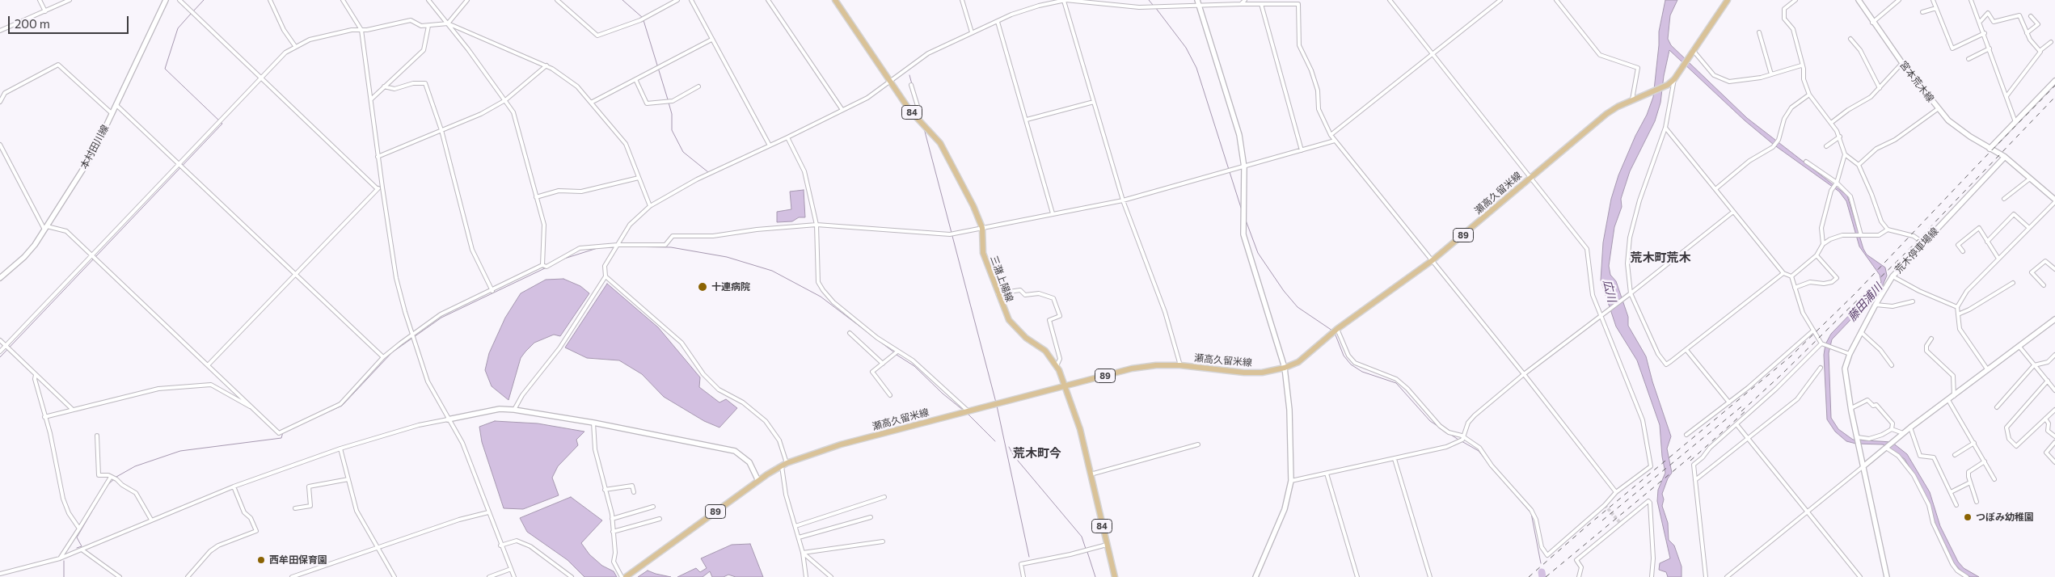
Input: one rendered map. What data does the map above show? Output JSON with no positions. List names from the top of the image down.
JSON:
{
  "streets": {
    "main road": [
      "84",
      "瀬高久留米線",
      "89",
      "三潴上陽線"
    ],
    "street": ["宮本荒木線", "本村田川線", "荒木停車場線"]
  },
  "crossings": [
    ["瀬高久留米線", "三潴上陽線"]
  ],
  "districts": ["荒木町荒木", "荒木町今"],
  "water": ["広川", "藤田浦川"],
  "places": ["十連病院", "つぼみ幼稚園", "西牟田保育園"],
  "scale_bar": "200 m"
}
